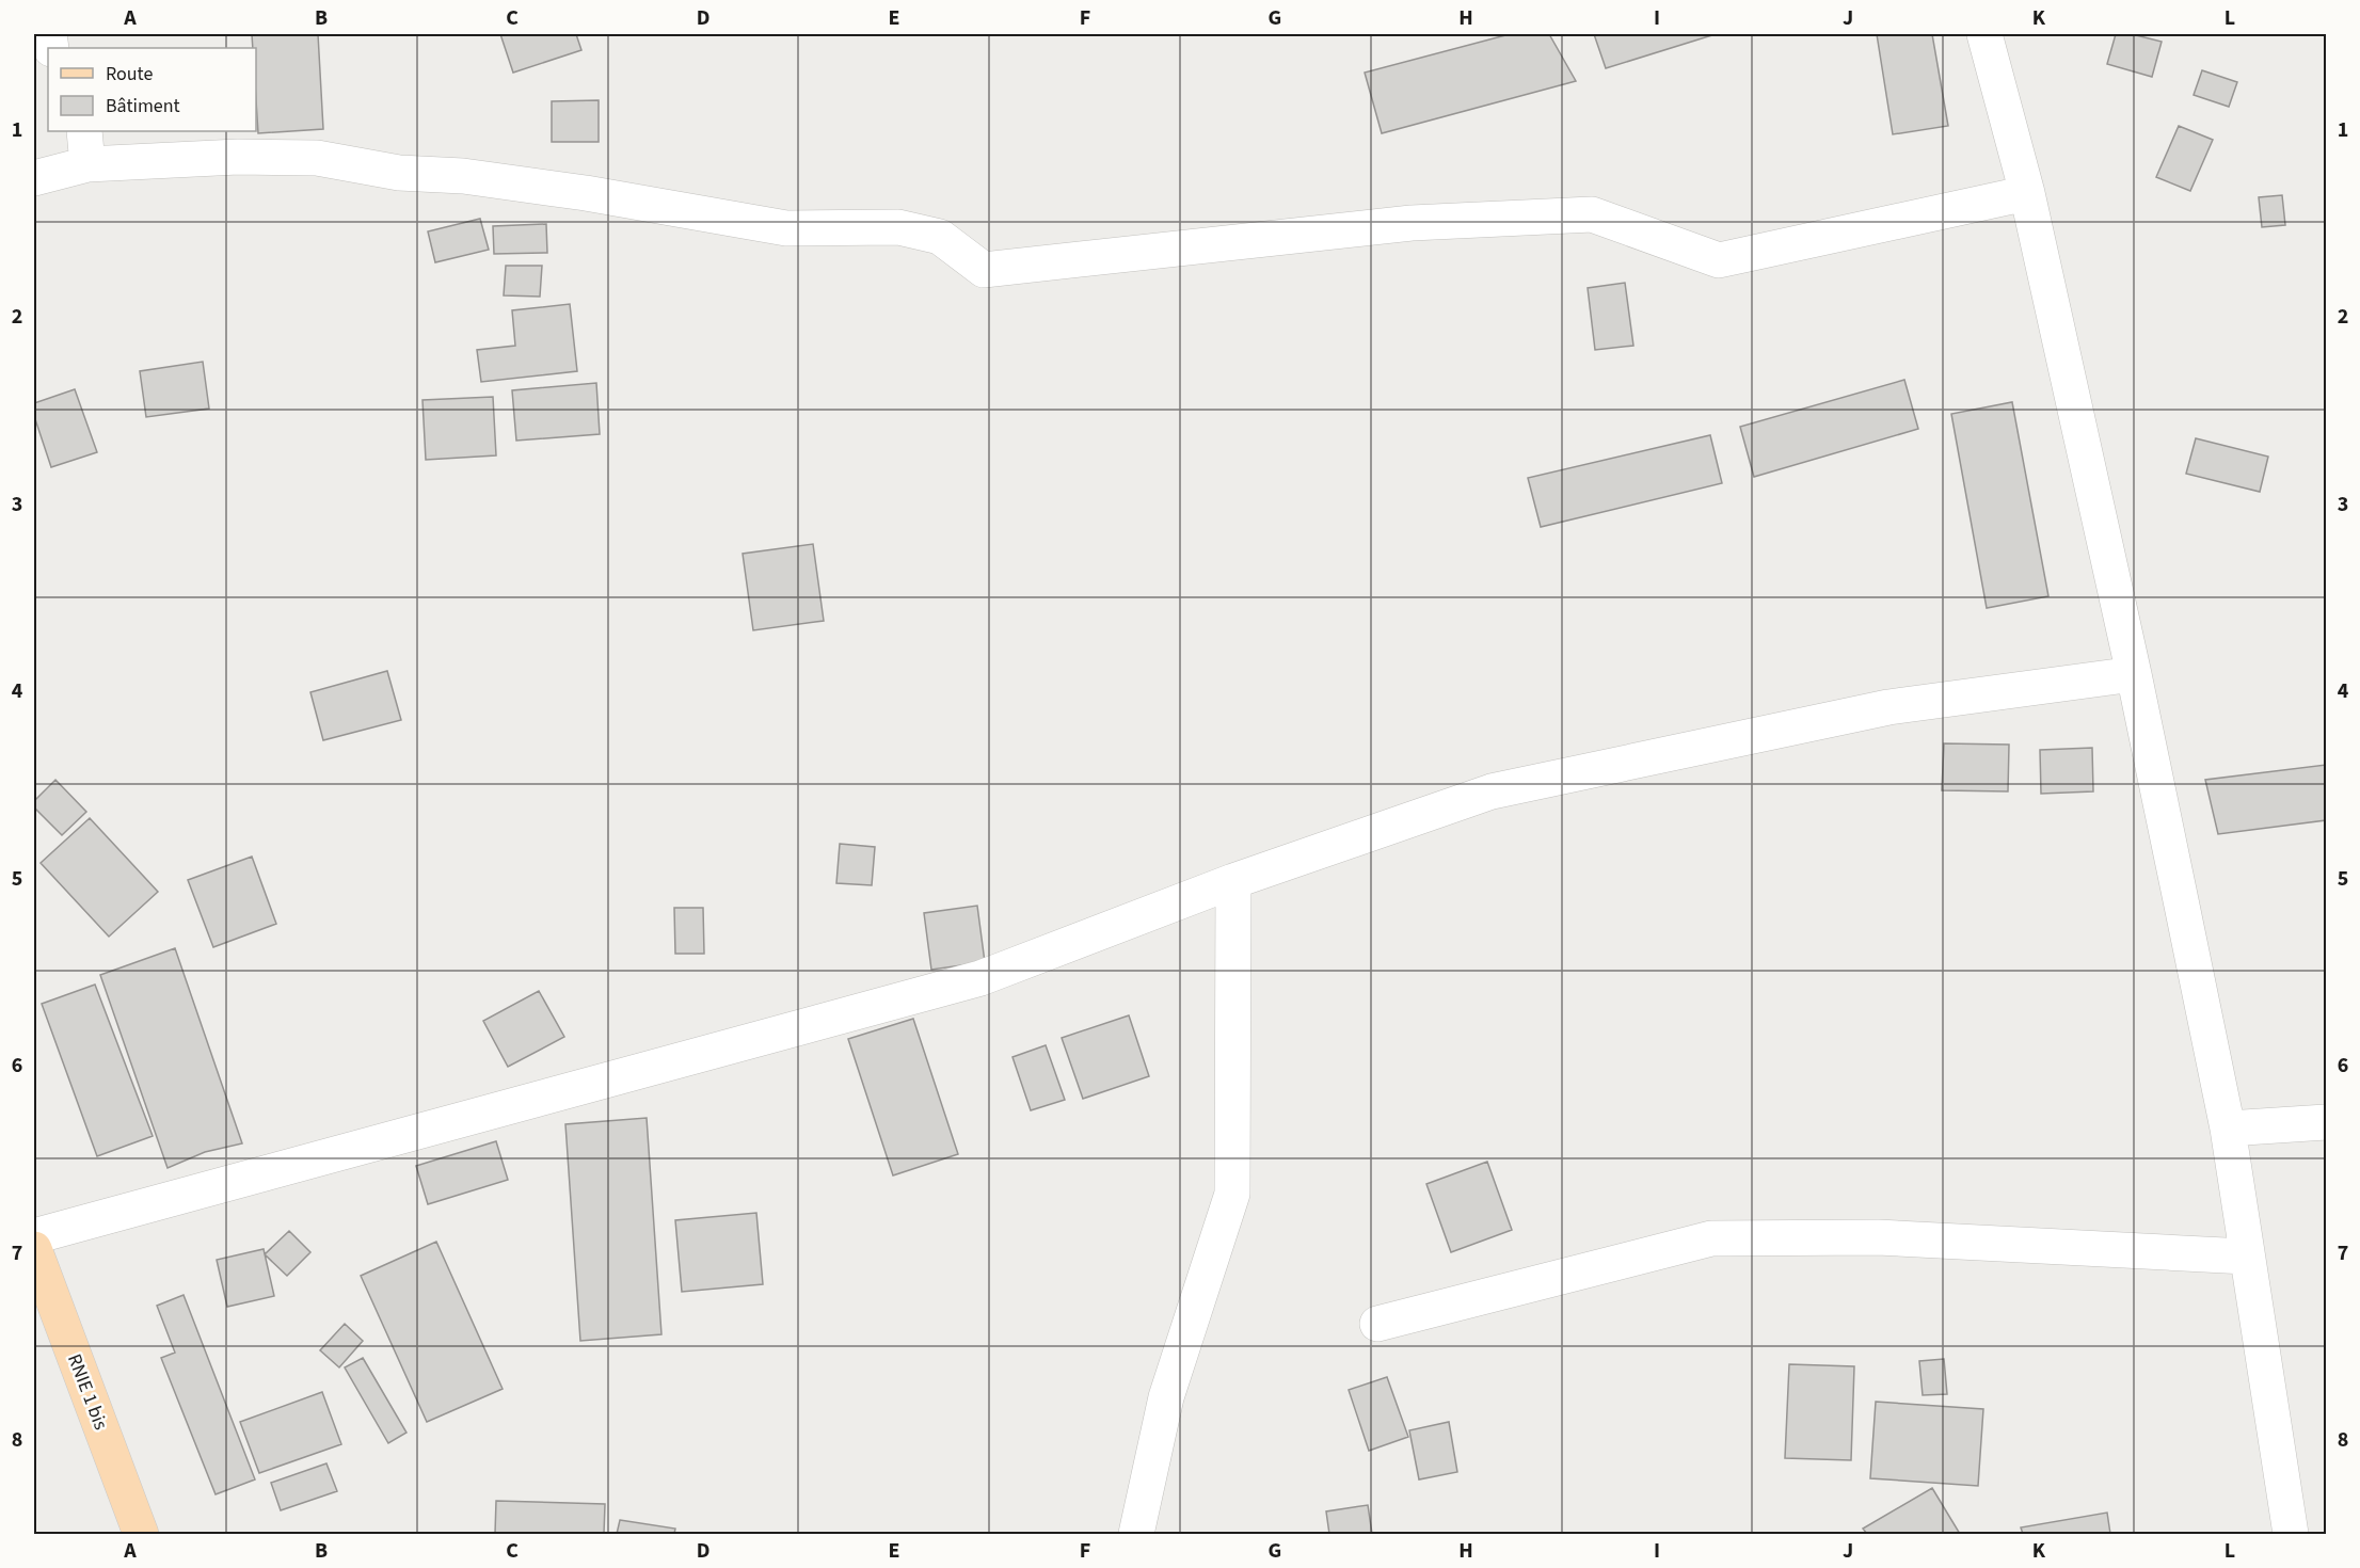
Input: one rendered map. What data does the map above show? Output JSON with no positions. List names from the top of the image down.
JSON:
{
  "streets": {
    "main road": ["RNIE 1 bis"]
  },
  "legend": ["Route", "Bâtiment"],
  "grid": {
    "columns": [
      "A",
      "B",
      "C",
      "D",
      "E",
      "F",
      "G",
      "H",
      "I",
      "J",
      "K",
      "L"
    ],
    "rows": [
      "1",
      "2",
      "3",
      "4",
      "5",
      "6",
      "7",
      "8"
    ]
  }
}
